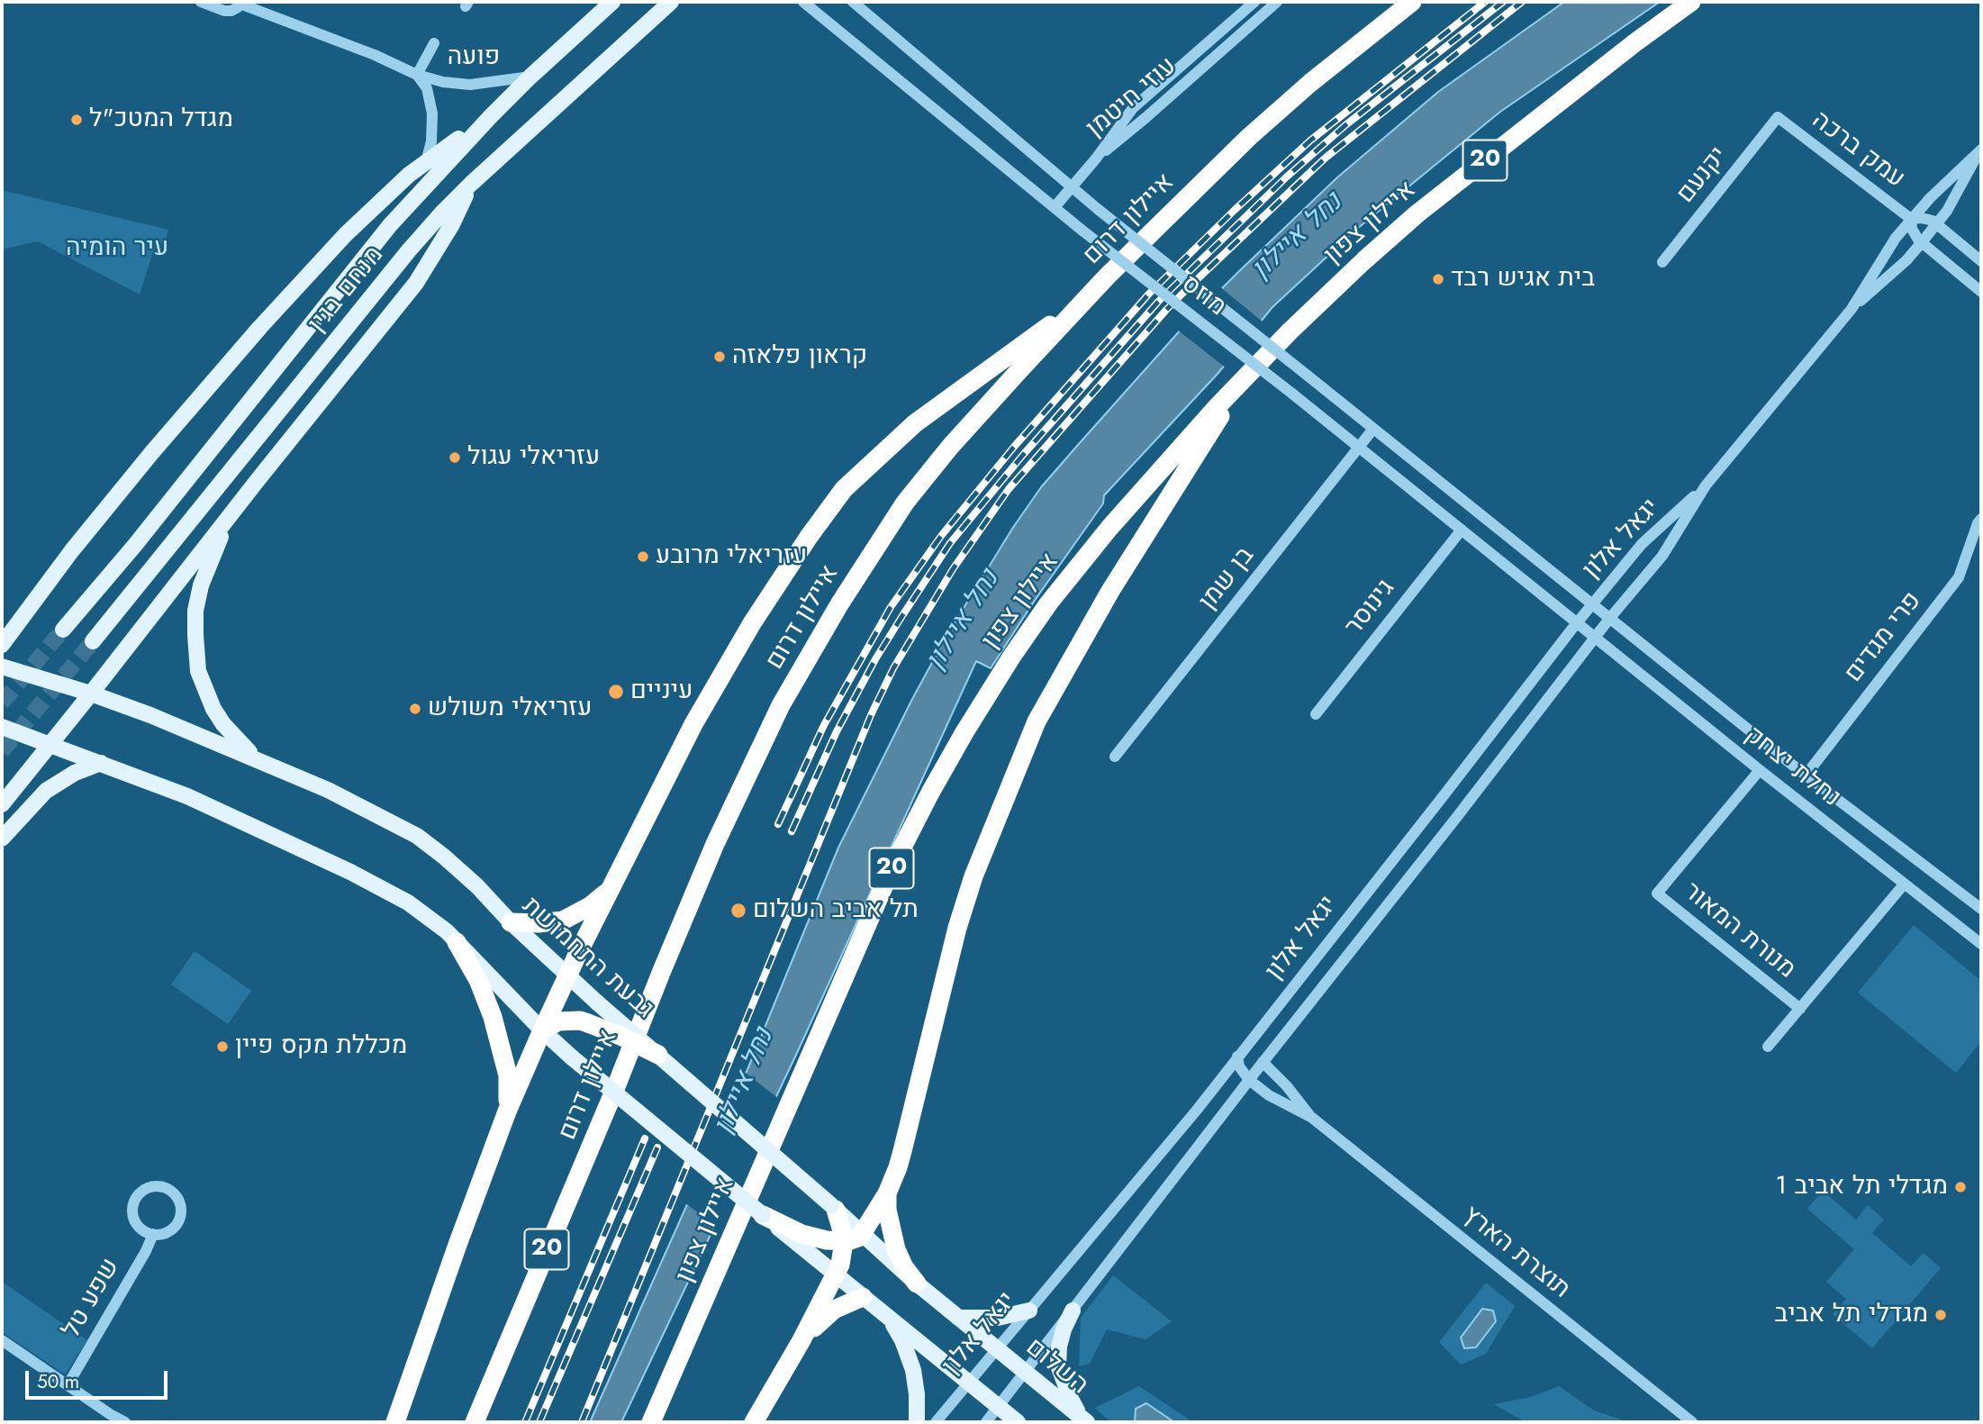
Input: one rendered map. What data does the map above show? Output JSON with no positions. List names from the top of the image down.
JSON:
{
  "streets": {
    "highway": ["20", "איילון דרום", "איילון צפון"],
    "main road": ["מנחם בגין", "גבעת התחמושת", "השלום"],
    "street": [
      "פועה",
      "עוזי חיטמן",
      "עמק ברכה",
      "יקנעם",
      "מוזס",
      "יגאל אלון",
      "בן שמן",
      "גינוסר",
      "פרי מגדים",
      "נחלת יצחק",
      "מנורת המאור",
      "תוצרת הארץ",
      "שפע טל"
    ]
  },
  "crossings": [
    ["פועה", "מנחם בגין"],
    ["עמק ברכה", "יקנעם"],
    ["עמק ברכה", "יגאל אלון"],
    ["מוזס", "יגאל אלון"],
    ["מוזס", "בן שמן"],
    ["מוזס", "גינוסר"],
    ["מוזס", "נחלת יצחק"],
    ["יגאל אלון", "נחלת יצחק"],
    ["יגאל אלון", "גבעת התחמושת"],
    ["יגאל אלון", "תוצרת הארץ"],
    ["יגאל אלון", "השלום"],
    ["פרי מגדים", "נחלת יצחק"],
    ["נחלת יצחק", "מנורת המאור"],
    ["גבעת התחמושת", "השלום"]
  ],
  "water": ["נחל איילון"],
  "parks": ["עיר הומיה"],
  "places": [
    "מגדל המטכ\"ל",
    "בית אגיש רבד",
    "קראון פלאזה",
    "עזריאלי עגול",
    "עזריאלי מרובע",
    "עיניים",
    "עזריאלי משולש",
    "תל אביב השלום",
    "מכללת מקס פיין",
    "מגדלי תל אביב 1",
    "מגדלי תל אביב"
  ],
  "scale_bar": "50 m"
}
